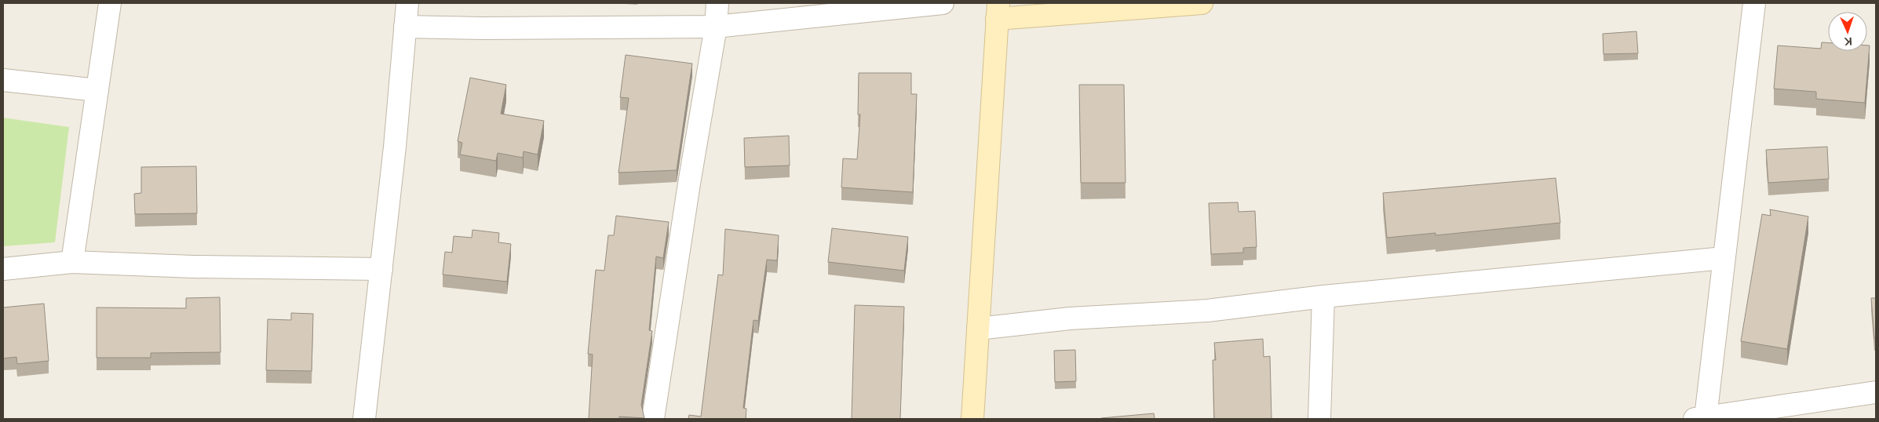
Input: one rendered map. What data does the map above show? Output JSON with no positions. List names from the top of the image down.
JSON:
{
  "north": "bottom"
}
